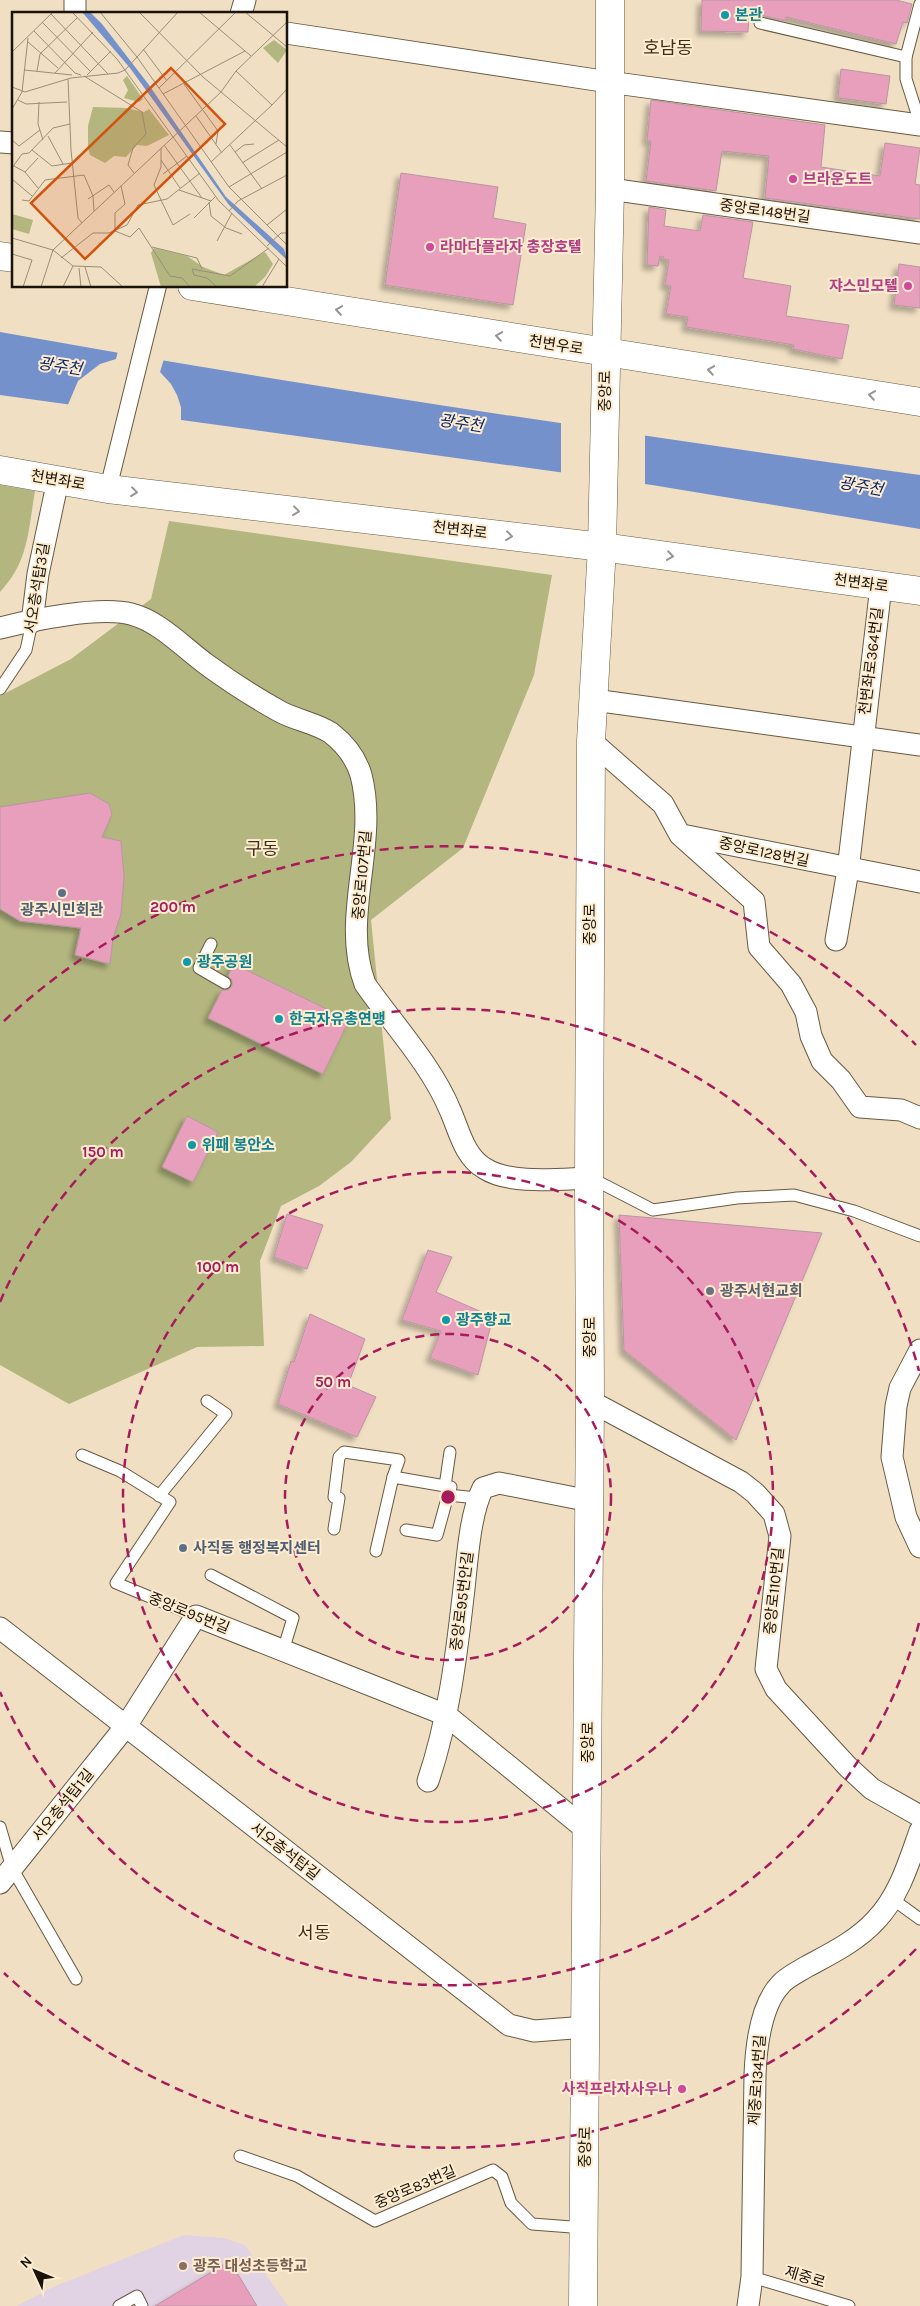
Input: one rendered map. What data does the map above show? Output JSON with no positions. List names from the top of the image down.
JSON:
{
  "streets": {
    "main road": ["천변우로", "중앙로", "천변좌로"],
    "street": [
      "중앙로148번길",
      "서오층석탑3길",
      "천변좌로364번길",
      "중앙로128번길",
      "중앙로107번길",
      "중앙로110번길",
      "중앙로95번안길",
      "중앙로95번길",
      "서오층석탑1길",
      "서오층석탑길",
      "제중로134번길"
    ],
    "lane": ["중앙로83번길", "제중로"]
  },
  "crossings": [
    ["중앙로148번길", "중앙로"],
    ["천변우로", "중앙로"],
    ["중앙로", "천변좌로"],
    ["중앙로", "천변좌로364번길"],
    ["중앙로", "중앙로128번길"],
    ["중앙로", "중앙로107번길"],
    ["중앙로", "중앙로110번길"],
    ["중앙로", "중앙로95번길"],
    ["중앙로", "서오층석탑길"],
    ["중앙로", "중앙로83번길"],
    ["천변좌로", "서오층석탑3길"],
    ["천변좌로", "천변좌로364번길"],
    ["서오층석탑3길", "중앙로107번길"],
    ["천변좌로364번길", "중앙로128번길"],
    ["중앙로95번안길", "중앙로95번길"],
    ["중앙로95번길", "서오층석탑1길"],
    ["서오층석탑1길", "서오층석탑길"],
    ["제중로134번길", "제중로"]
  ],
  "one_way": ["천변우로", "천변좌로"],
  "districts": ["호남동", "구동", "서동"],
  "water": ["광주천"],
  "places": [
    "본관",
    "브라운도트",
    "라마다플라자 충장호텔",
    "쟈스민모텔",
    "광주시민회관",
    "광주공원",
    "한국자유총연맹",
    "위패 봉안소",
    "광주서현교회",
    "광주향교",
    "사직동 행정복지센터",
    "사직프라자사우나",
    "광주 대성초등학교"
  ],
  "north": "top left",
  "rings": [
    "200 m",
    "150 m",
    "100 m",
    "50 m"
  ]
}
